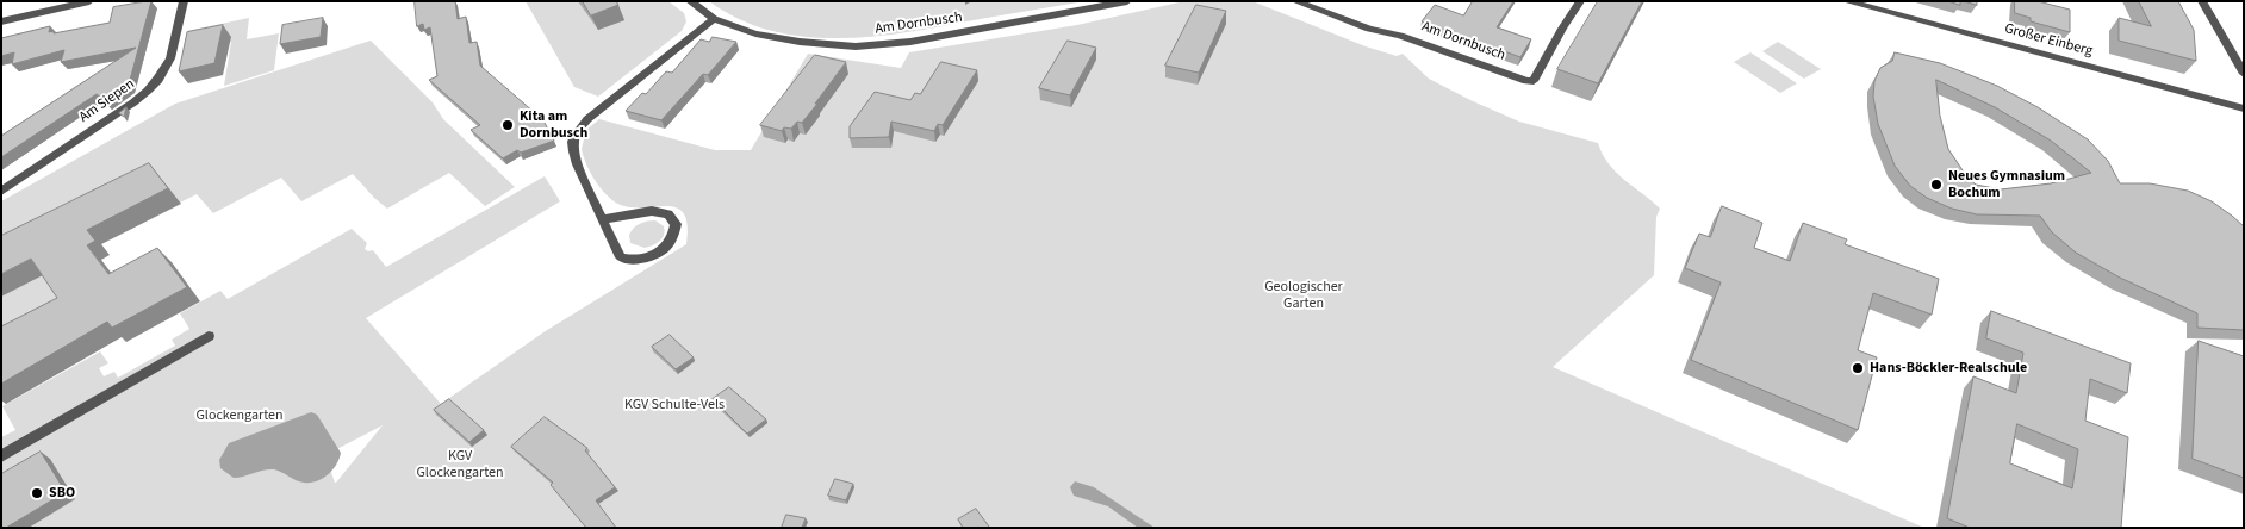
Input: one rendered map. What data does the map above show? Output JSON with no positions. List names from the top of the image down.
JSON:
{
  "streets": {
    "street": ["Am Dornbusch", "Großer Einberg", "Am Siepen"]
  },
  "parks": [
    "Geologischer Garten",
    "KGV Schulte-Vels",
    "Glockengarten",
    "KGV Glockengarten"
  ],
  "places": [
    "Kita am Dornbusch",
    "Neues Gymnasium Bochum",
    "Hans-Böckler-Realschule",
    "SBO"
  ]
}
